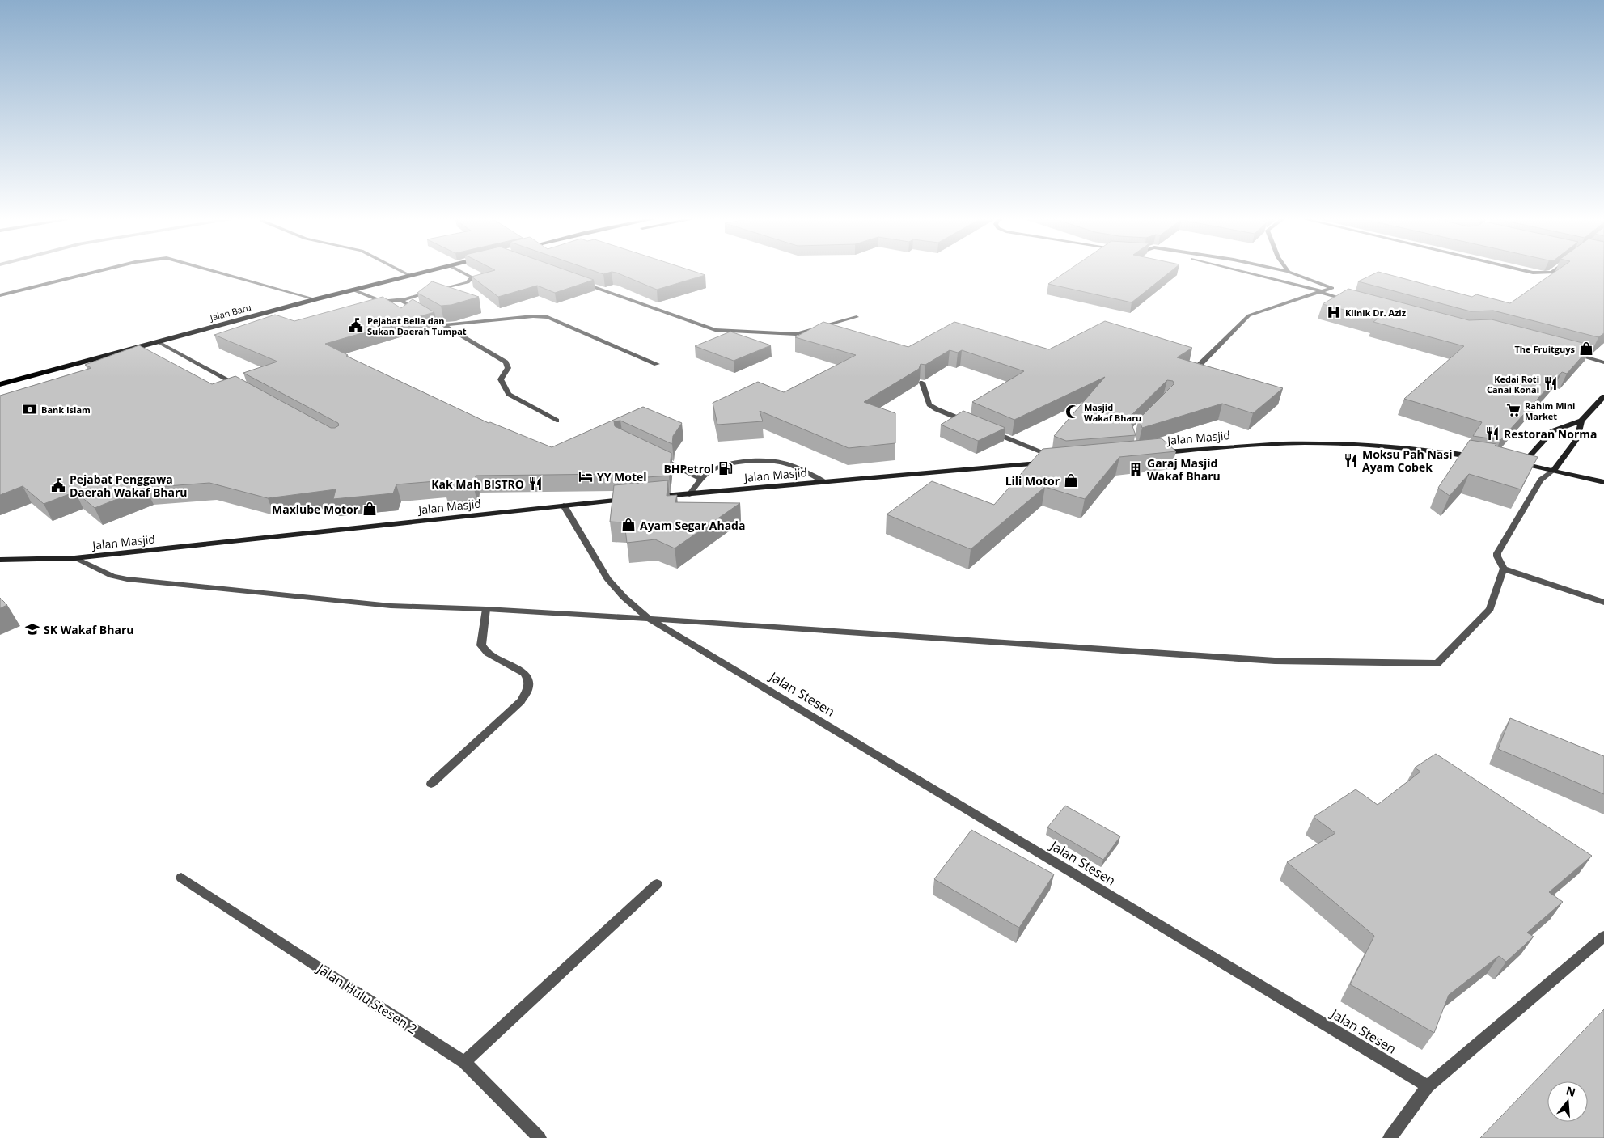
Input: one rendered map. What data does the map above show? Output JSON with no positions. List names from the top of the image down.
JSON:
{
  "streets": {
    "main road": ["Jalan Baru"],
    "street": ["Jalan Masjid", "Jalan Stesen", "Jalan Hulu Stesen 2"]
  },
  "crossings": [
    ["Jalan Masjid", "Jalan Stesen"]
  ],
  "places": {
    "hospital": ["Klinik Dr. Aziz"],
    "public building": ["Pejabat Belia dan Sukan Daerah Tumpat", "Pejabat Penggawa Daerah Wakaf Bharu"],
    "shop": [
      "The Fruitguys",
      "Lili Motor",
      "Maxlube Motor",
      "Ayam Segar Ahada"
    ],
    "restaurant": [
      "Kedai Roti Canai Konai",
      "Restoran Norma",
      "Moksu Pah Nasi Ayam Cobek",
      "Kak Mah BISTRO"
    ],
    "bank": ["Bank Islam"],
    "supermarket": ["Rahim Mini Market"],
    "mosque": ["Masjid Wakaf Bharu"],
    "fuel station": ["BHPetrol"],
    "building": ["Garaj Masjid Wakaf Bharu"],
    "hotel": ["YY Motel"],
    "school or university": ["SK Wakaf Bharu"]
  },
  "north": "top"
}
